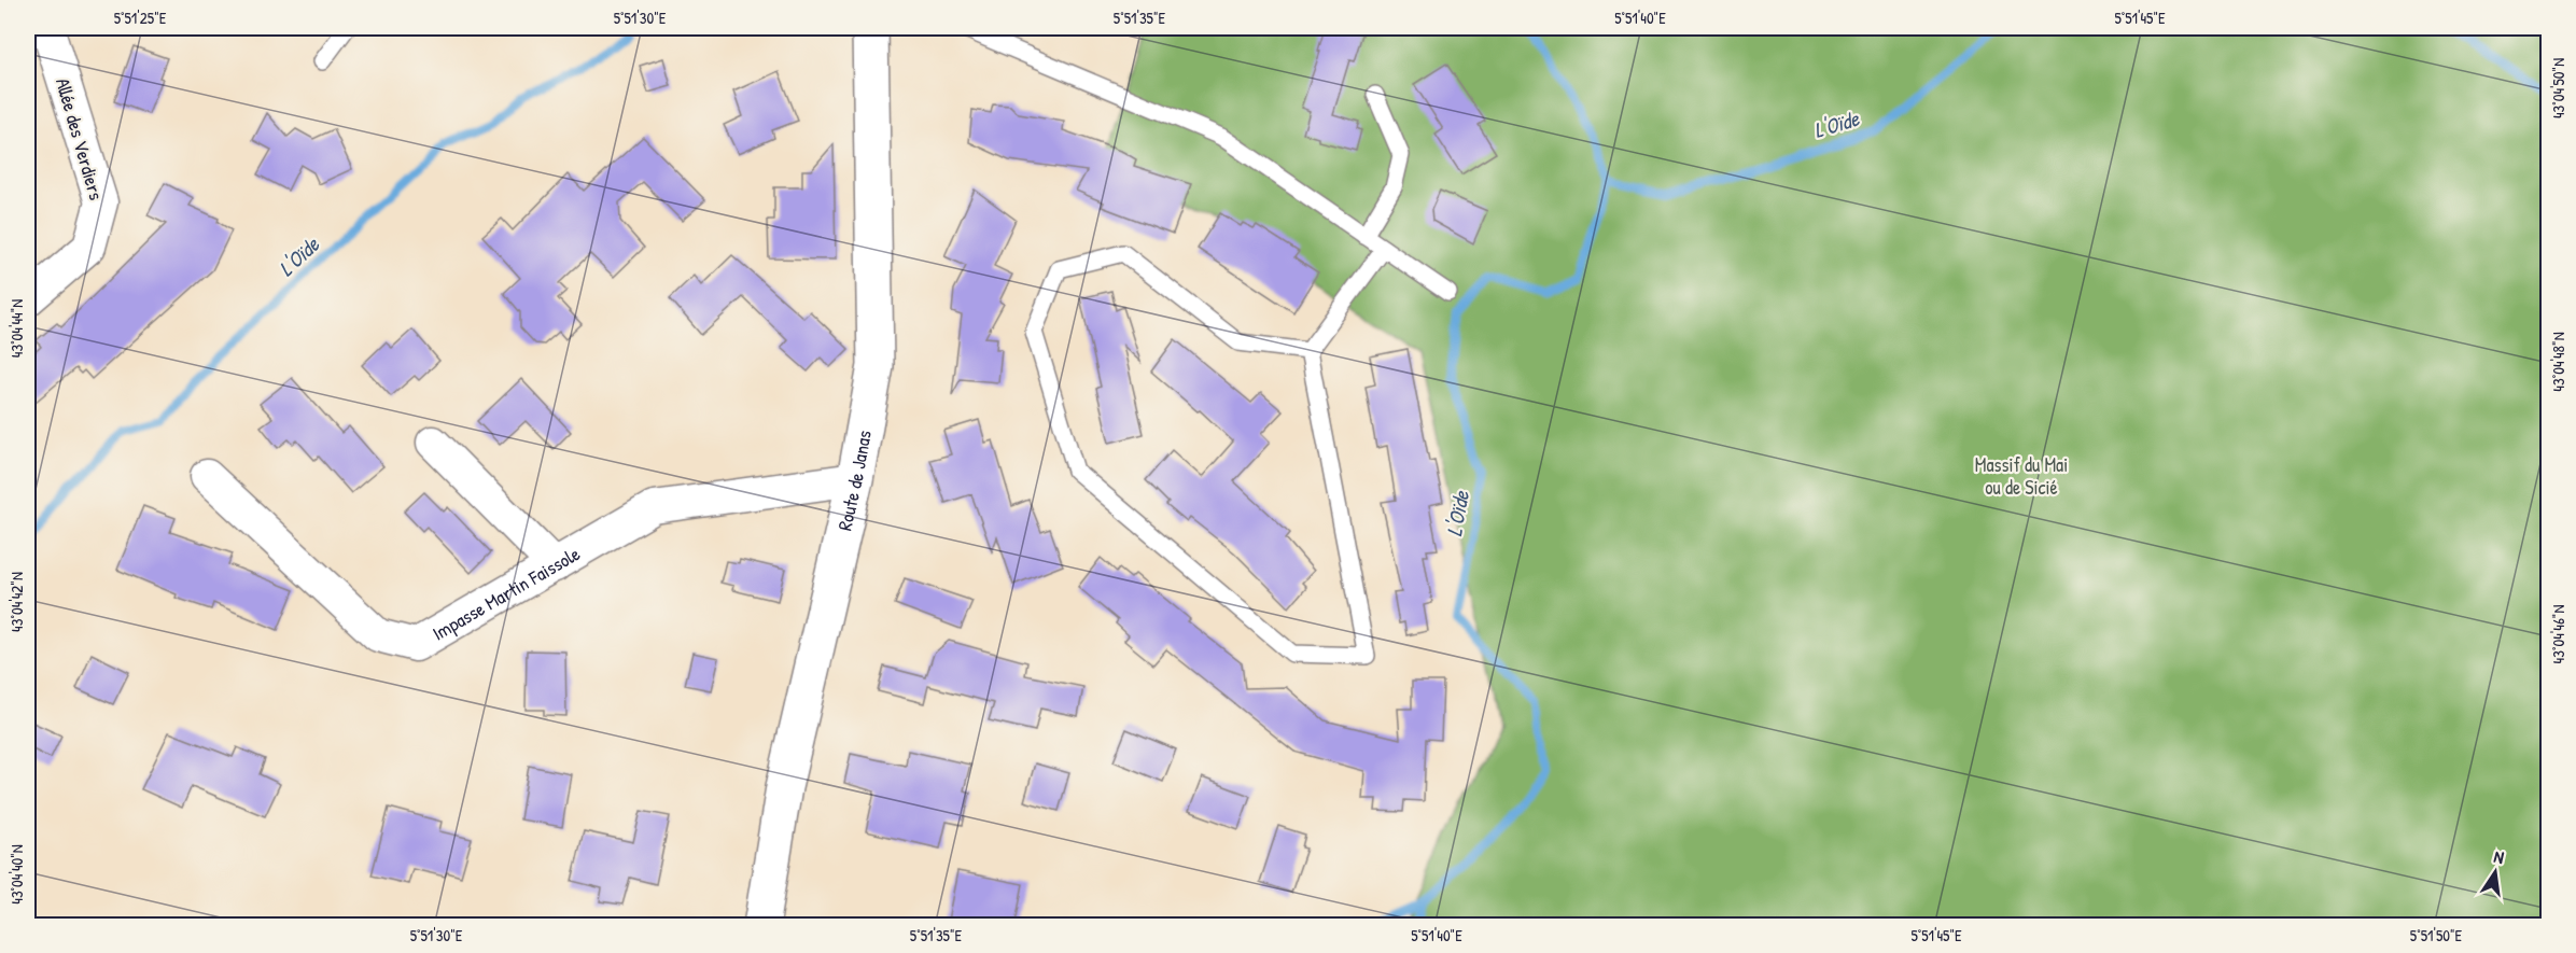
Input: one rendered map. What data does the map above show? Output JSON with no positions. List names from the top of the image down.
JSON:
{
  "streets": {
    "street": ["Allée des Verdiers", "Route de Janas", "Impasse Martin Faissole"]
  },
  "crossings": [
    ["Route de Janas", "Impasse Martin Faissole"]
  ],
  "water": ["L'Oïde"],
  "parks": ["Massif du Mai ou de Sicié"],
  "north": "top",
  "coordinates": [
    "5°51'25\"E",
    "5°51'30\"E",
    "5°51'35\"E",
    "5°51'40\"E",
    "5°51'45\"E",
    "43°04'50\"N",
    "43°04'44\"N",
    "43°04'48\"N",
    "43°04'42\"N",
    "43°04'46\"N",
    "43°04'40\"N",
    "5°51'50\"E"
  ]
}
